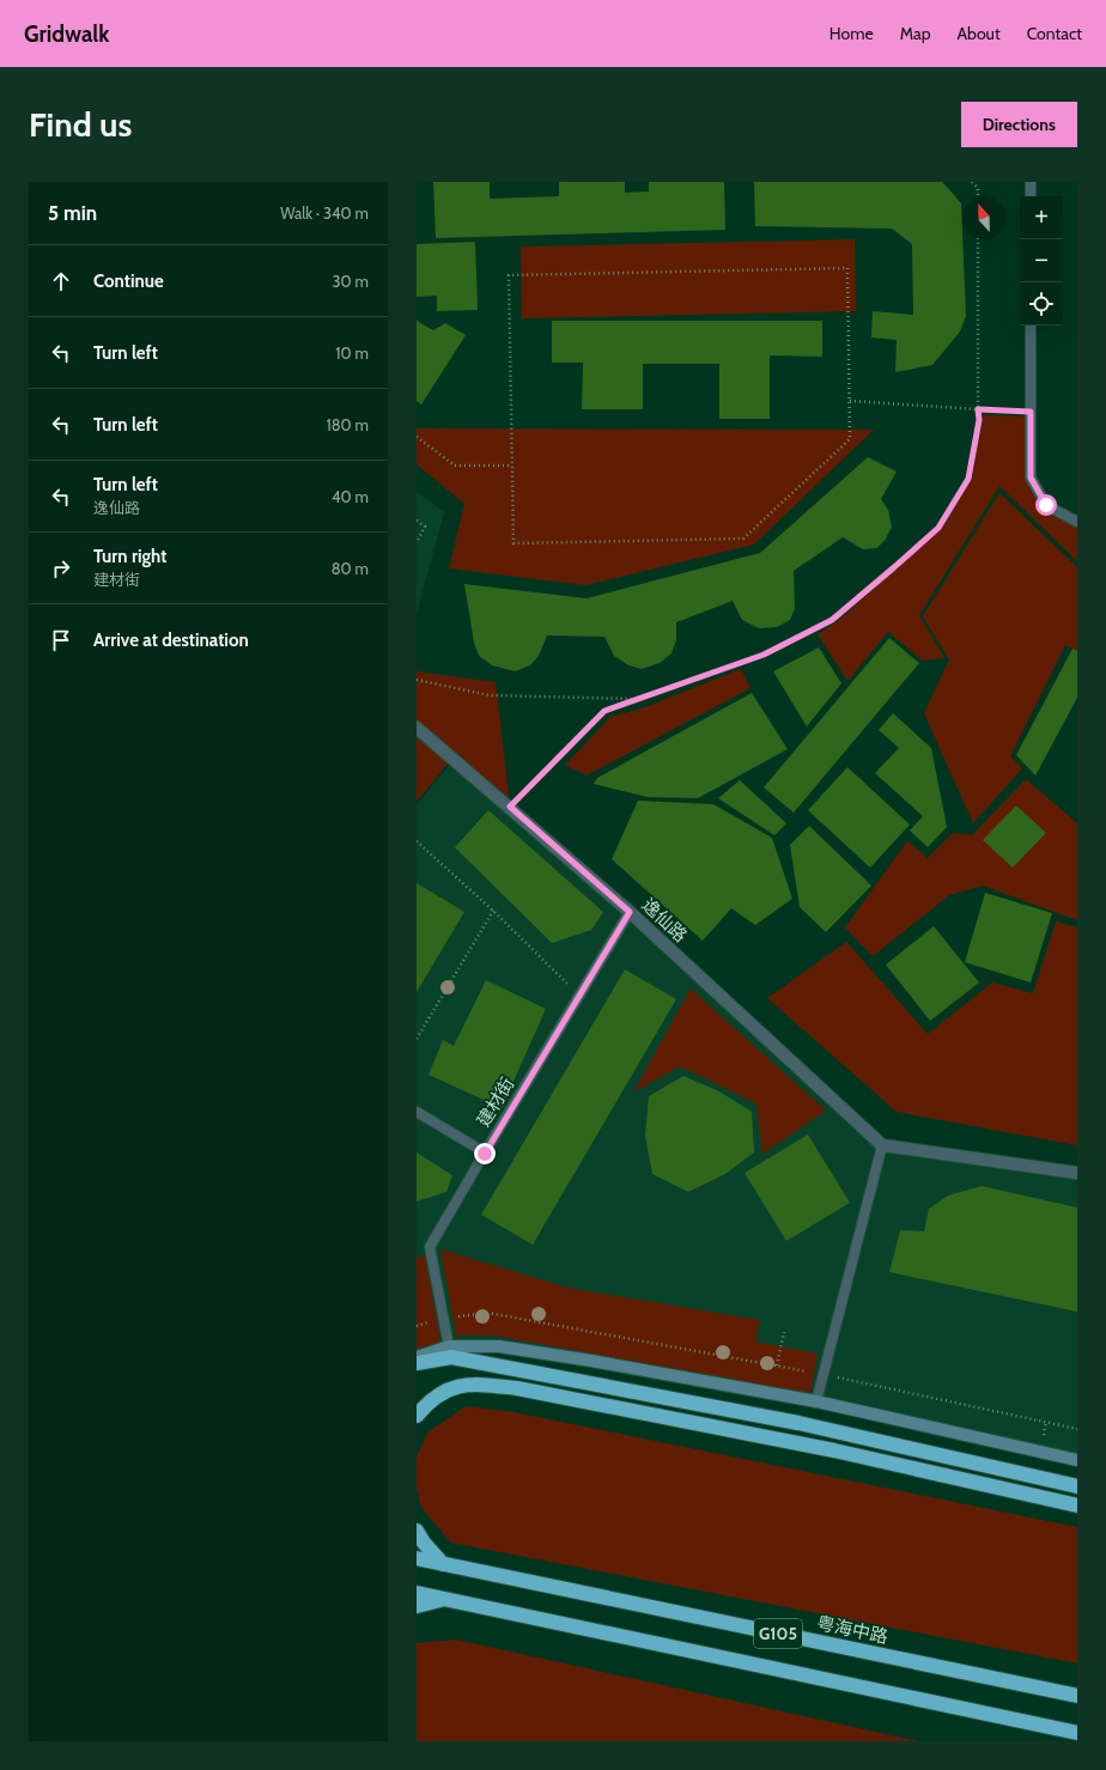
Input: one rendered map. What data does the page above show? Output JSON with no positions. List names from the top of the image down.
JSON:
{
  "streets": {
    "highway": ["粤海中路", "G105"],
    "street": ["逸仙路"],
    "lane": ["建材街"]
  },
  "crossings": [
    ["逸仙路", "建材街"],
    ["粤海中路", "G105"]
  ],
  "north": "top",
  "page": {
    "header": "Gridwalk",
    "nav": [
      "Home",
      "Map",
      "About",
      "Contact"
    ],
    "buttons": "Directions",
    "title": "Find us",
    "heading": ["5 min", "Walk · 340 m"],
    "map_buttons": ["+", "−"],
    "list": [
      ["Continue", "30 m"],
      ["Turn left", "10 m"],
      ["Turn left", "180 m"],
      ["Turn left", "逸仙路", "40 m"],
      ["Turn right", "建材街", "80 m"],
      "Arrive at destination"
    ]
  }
}
